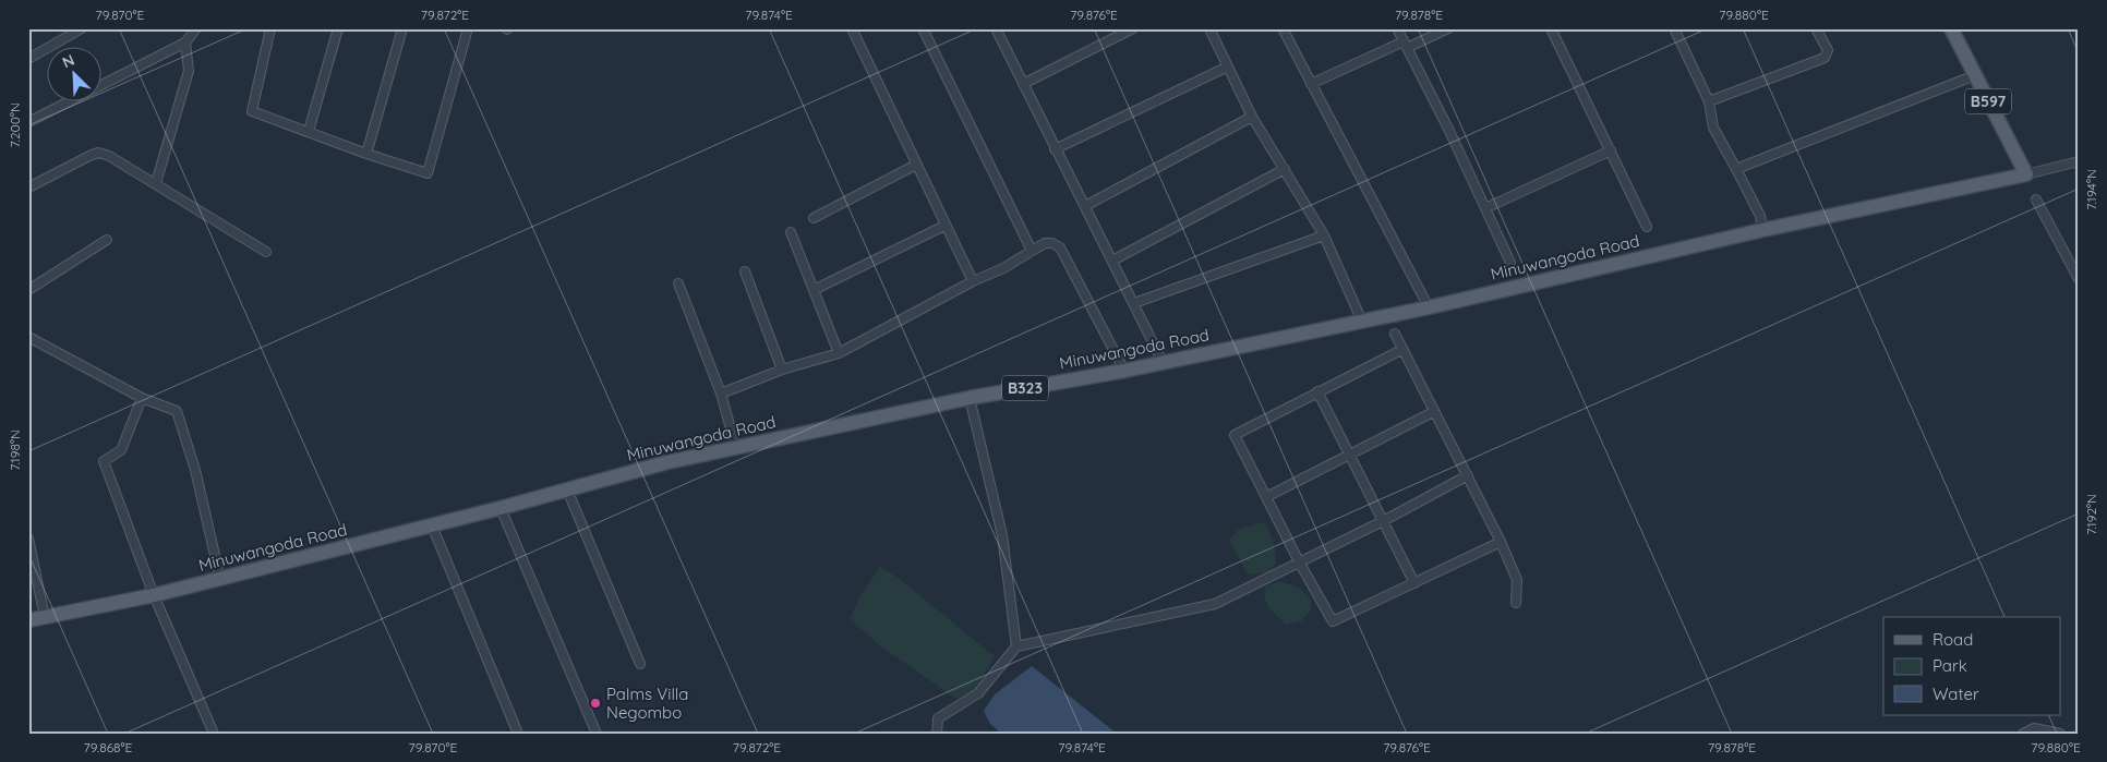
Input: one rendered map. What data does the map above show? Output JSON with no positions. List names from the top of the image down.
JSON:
{
  "streets": {
    "main road": ["B597", "Minuwangoda Road", "B323"]
  },
  "crossings": [
    ["B597", "Minuwangoda Road"]
  ],
  "places": ["Palms Villa Negombo"],
  "legend": ["Road", "Park", "Water"],
  "north": "top left",
  "coordinates": [
    "79.870°E",
    "79.872°E",
    "79.874°E",
    "79.876°E",
    "79.878°E",
    "79.880°E",
    "7.200°N",
    "7.194°N",
    "7.198°N",
    "7.192°N",
    "79.868°E"
  ]
}
